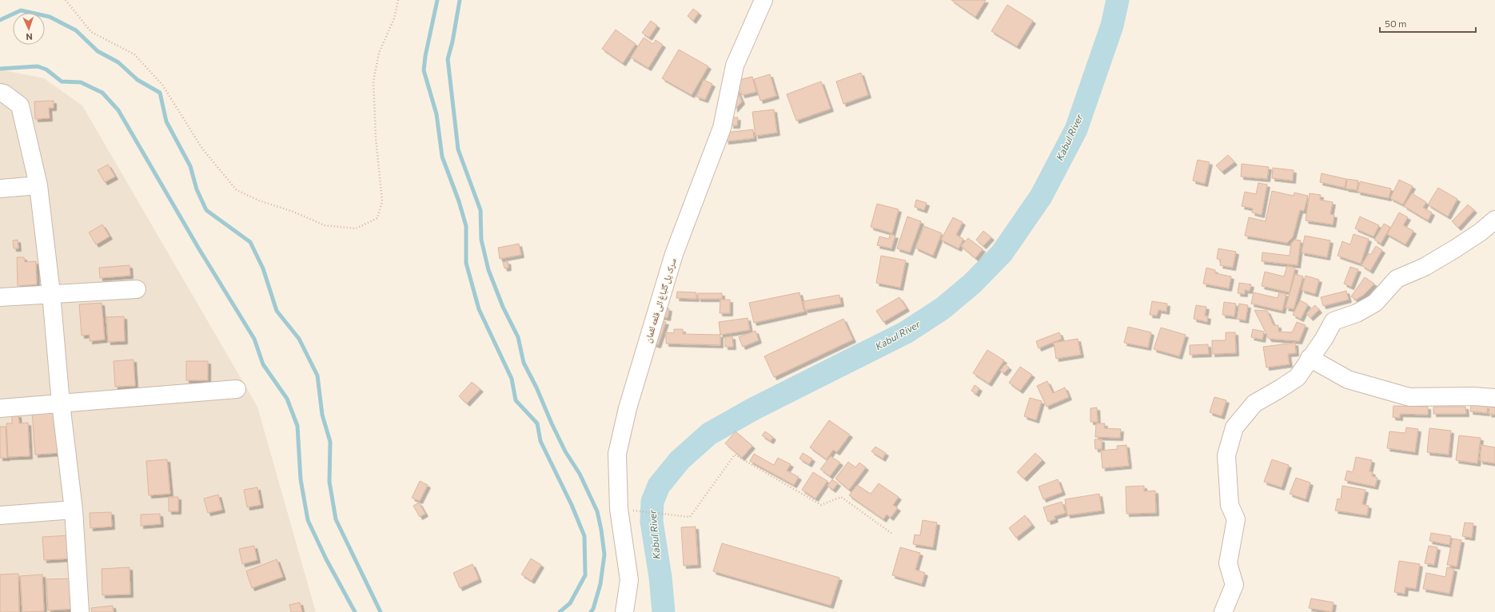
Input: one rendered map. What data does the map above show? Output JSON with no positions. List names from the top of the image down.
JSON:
{
  "streets": {
    "street": ["سرک پل گلباغ الی قلعه لقمان"]
  },
  "water": ["Kabul River"],
  "scale_bar": "50 m",
  "north": "bottom"
}
